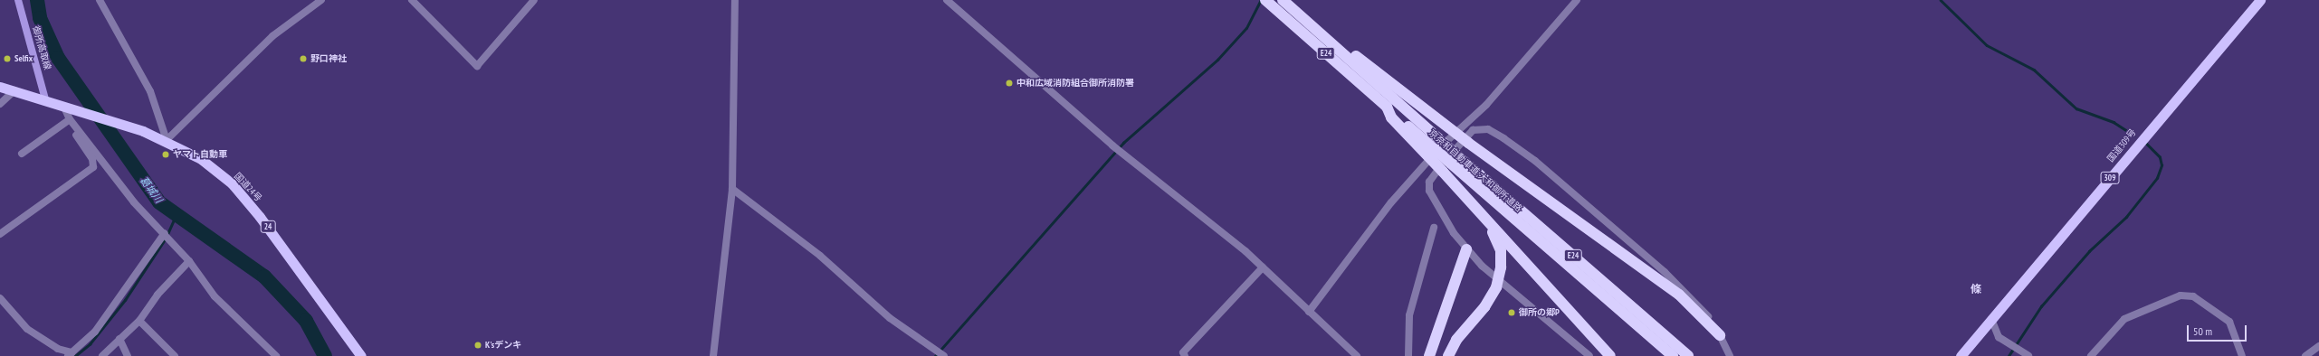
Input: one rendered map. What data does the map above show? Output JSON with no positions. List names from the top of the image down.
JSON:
{
  "streets": {
    "highway": [
      "E24",
      "国道309号",
      "京奈和自動車道;大和御所道路",
      "309",
      "国道24号",
      "24"
    ],
    "main road": ["御所高取線"]
  },
  "crossings": [
    ["御所高取線", "国道24号"]
  ],
  "districts": ["條"],
  "water": ["葛城川"],
  "places": [
    "Selfix",
    "野口神社",
    "中和広域消防組合御所消防署",
    "ヤマト自動車",
    "御所の郷P",
    "K'sデンキ"
  ],
  "scale_bar": "50 m"
}
